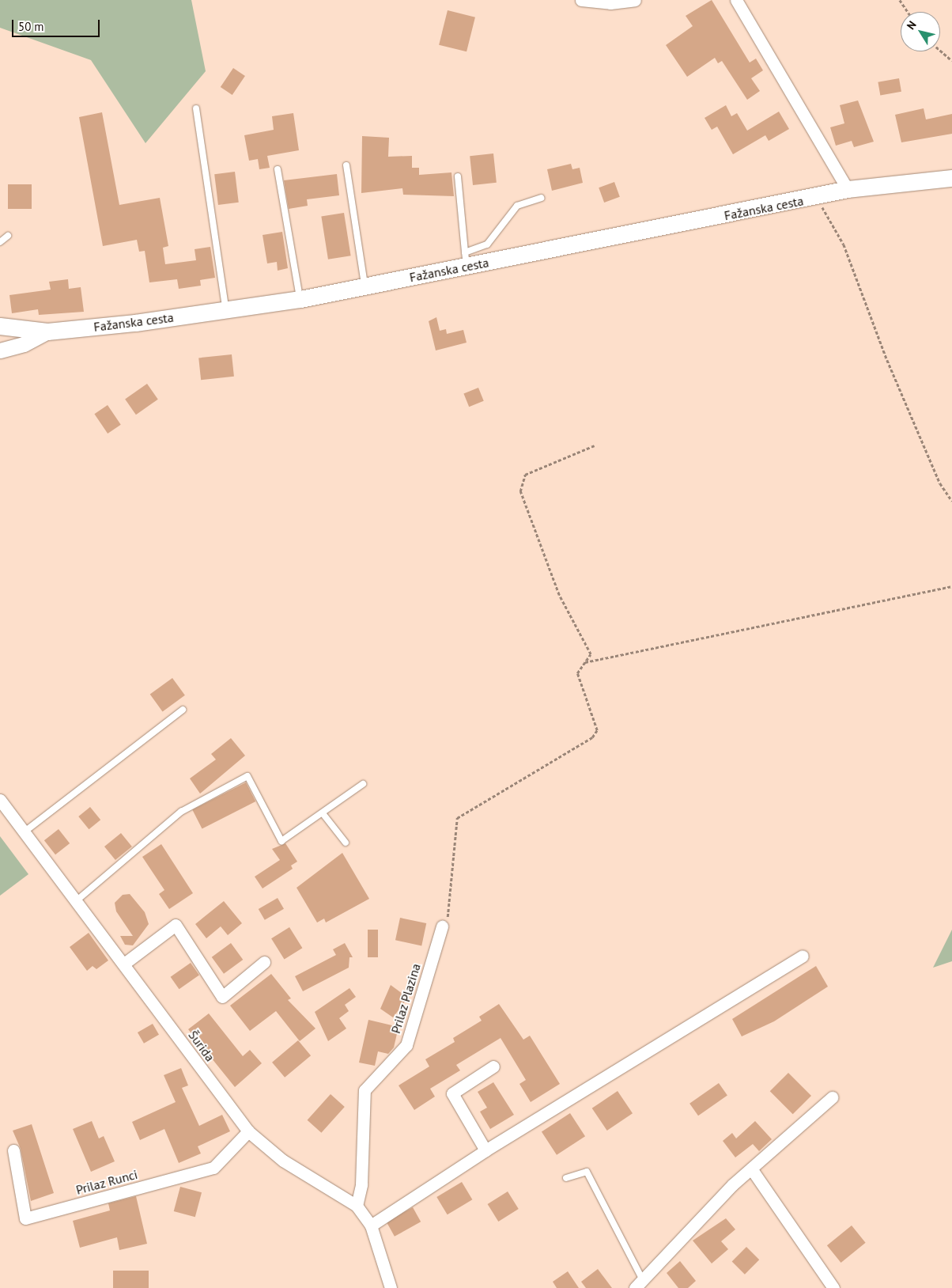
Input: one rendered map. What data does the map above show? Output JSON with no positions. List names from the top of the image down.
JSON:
{
  "streets": {
    "main road": ["Fažanska cesta"],
    "street": ["Prilaz Plazina", "Šurida", "Prilaz Runci"]
  },
  "crossings": [
    ["Prilaz Plazina", "Šurida"],
    ["Šurida", "Prilaz Runci"]
  ],
  "scale_bar": "50 m",
  "north": "top left"
}
